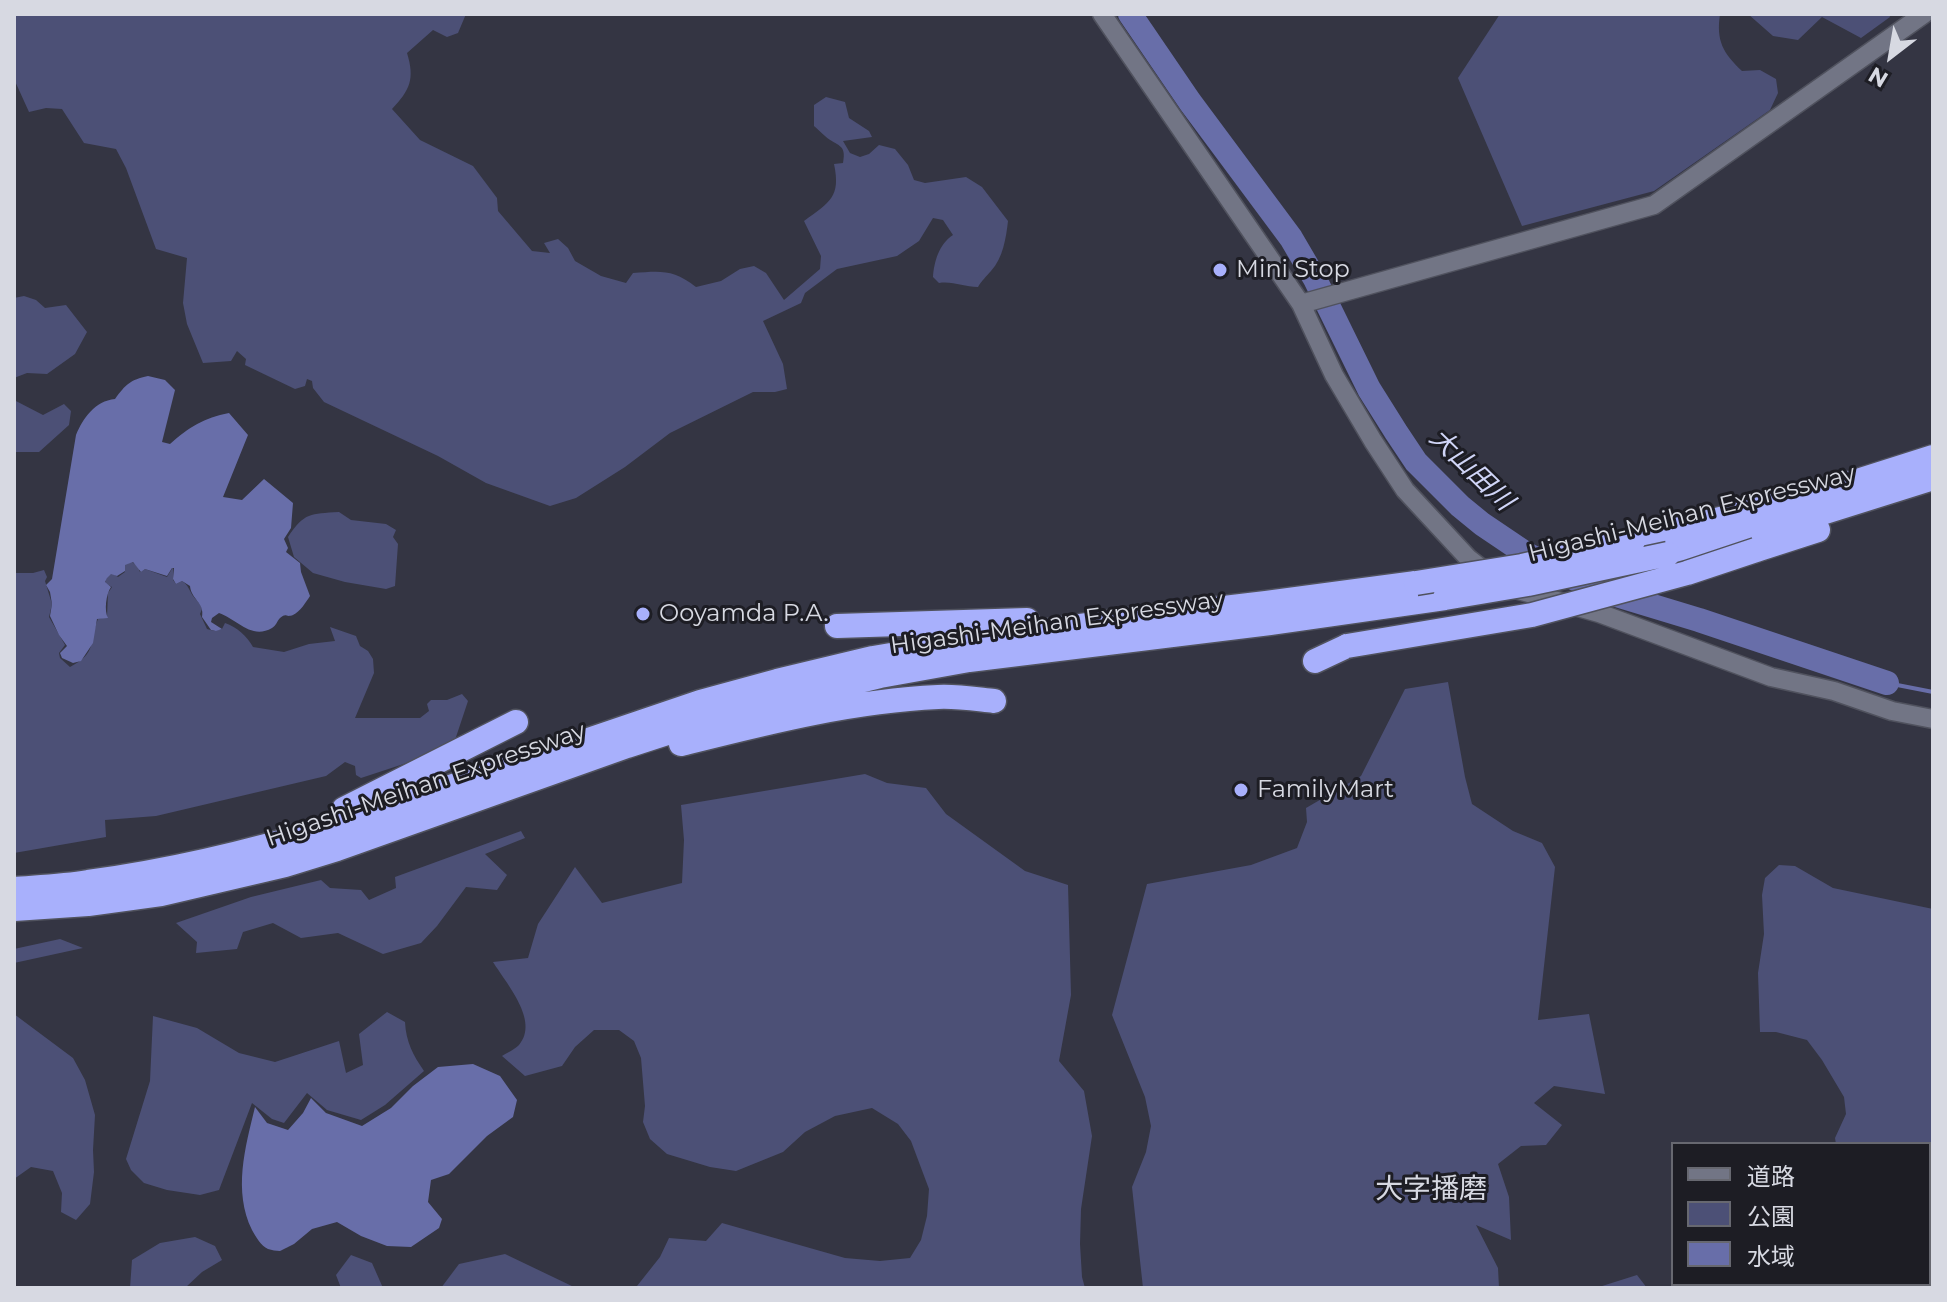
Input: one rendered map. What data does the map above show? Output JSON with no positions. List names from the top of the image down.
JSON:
{
  "streets": {
    "highway": ["Higashi-Meihan Expressway"]
  },
  "districts": ["大字播磨"],
  "water": ["大山田川"],
  "places": ["Mini Stop", "Ooyamda P.A.", "FamilyMart"],
  "legend": ["道路", "公園", "水域"],
  "north": "bottom left"
}
